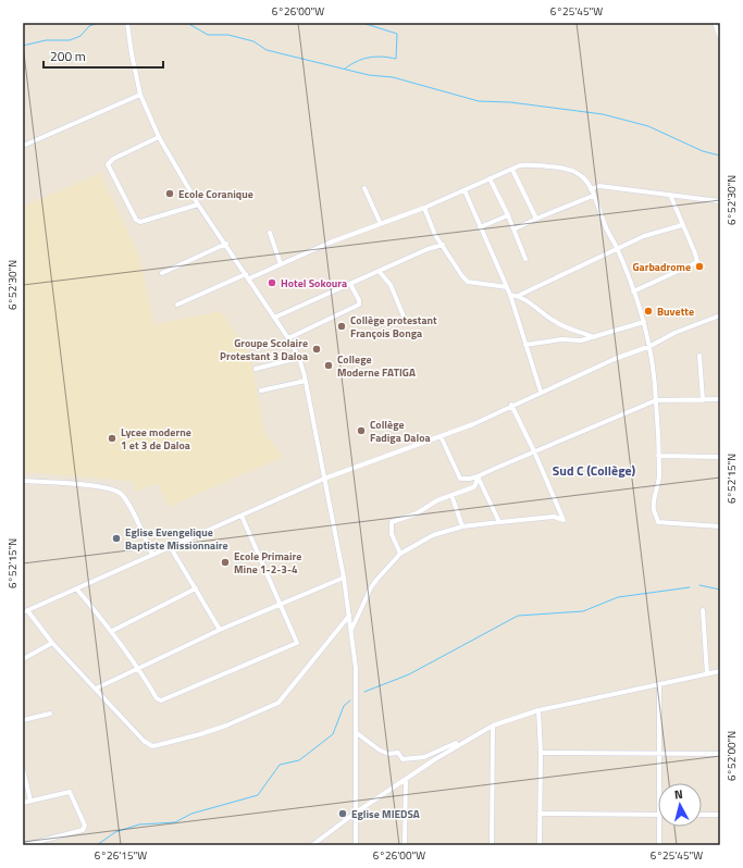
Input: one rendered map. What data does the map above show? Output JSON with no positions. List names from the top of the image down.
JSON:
{
  "districts": ["Sud C (Collège)"],
  "places": [
    "Ecole Coranique",
    "Garbadrome",
    "Hotel Sokoura",
    "Buvette",
    "Collège protestant François Bonga",
    "Groupe Scolaire Protestant 3 Daloa",
    "College Moderne FATIGA",
    "Collège Fadiga Daloa",
    "Lycee moderne 1 et 3 de Daloa",
    "Eglise Evengelique Baptiste Missionnaire",
    "Ecole Primaire Mine 1-2-3-4",
    "Eglise MIEDSA"
  ],
  "scale_bar": "200 m",
  "north": "top",
  "coordinates": [
    "6°26'00\"W",
    "6°25'45\"W",
    "6°52'30\"N",
    "6°52'15\"N",
    "6°52'00\"N",
    "6°26'15\"W"
  ]
}
